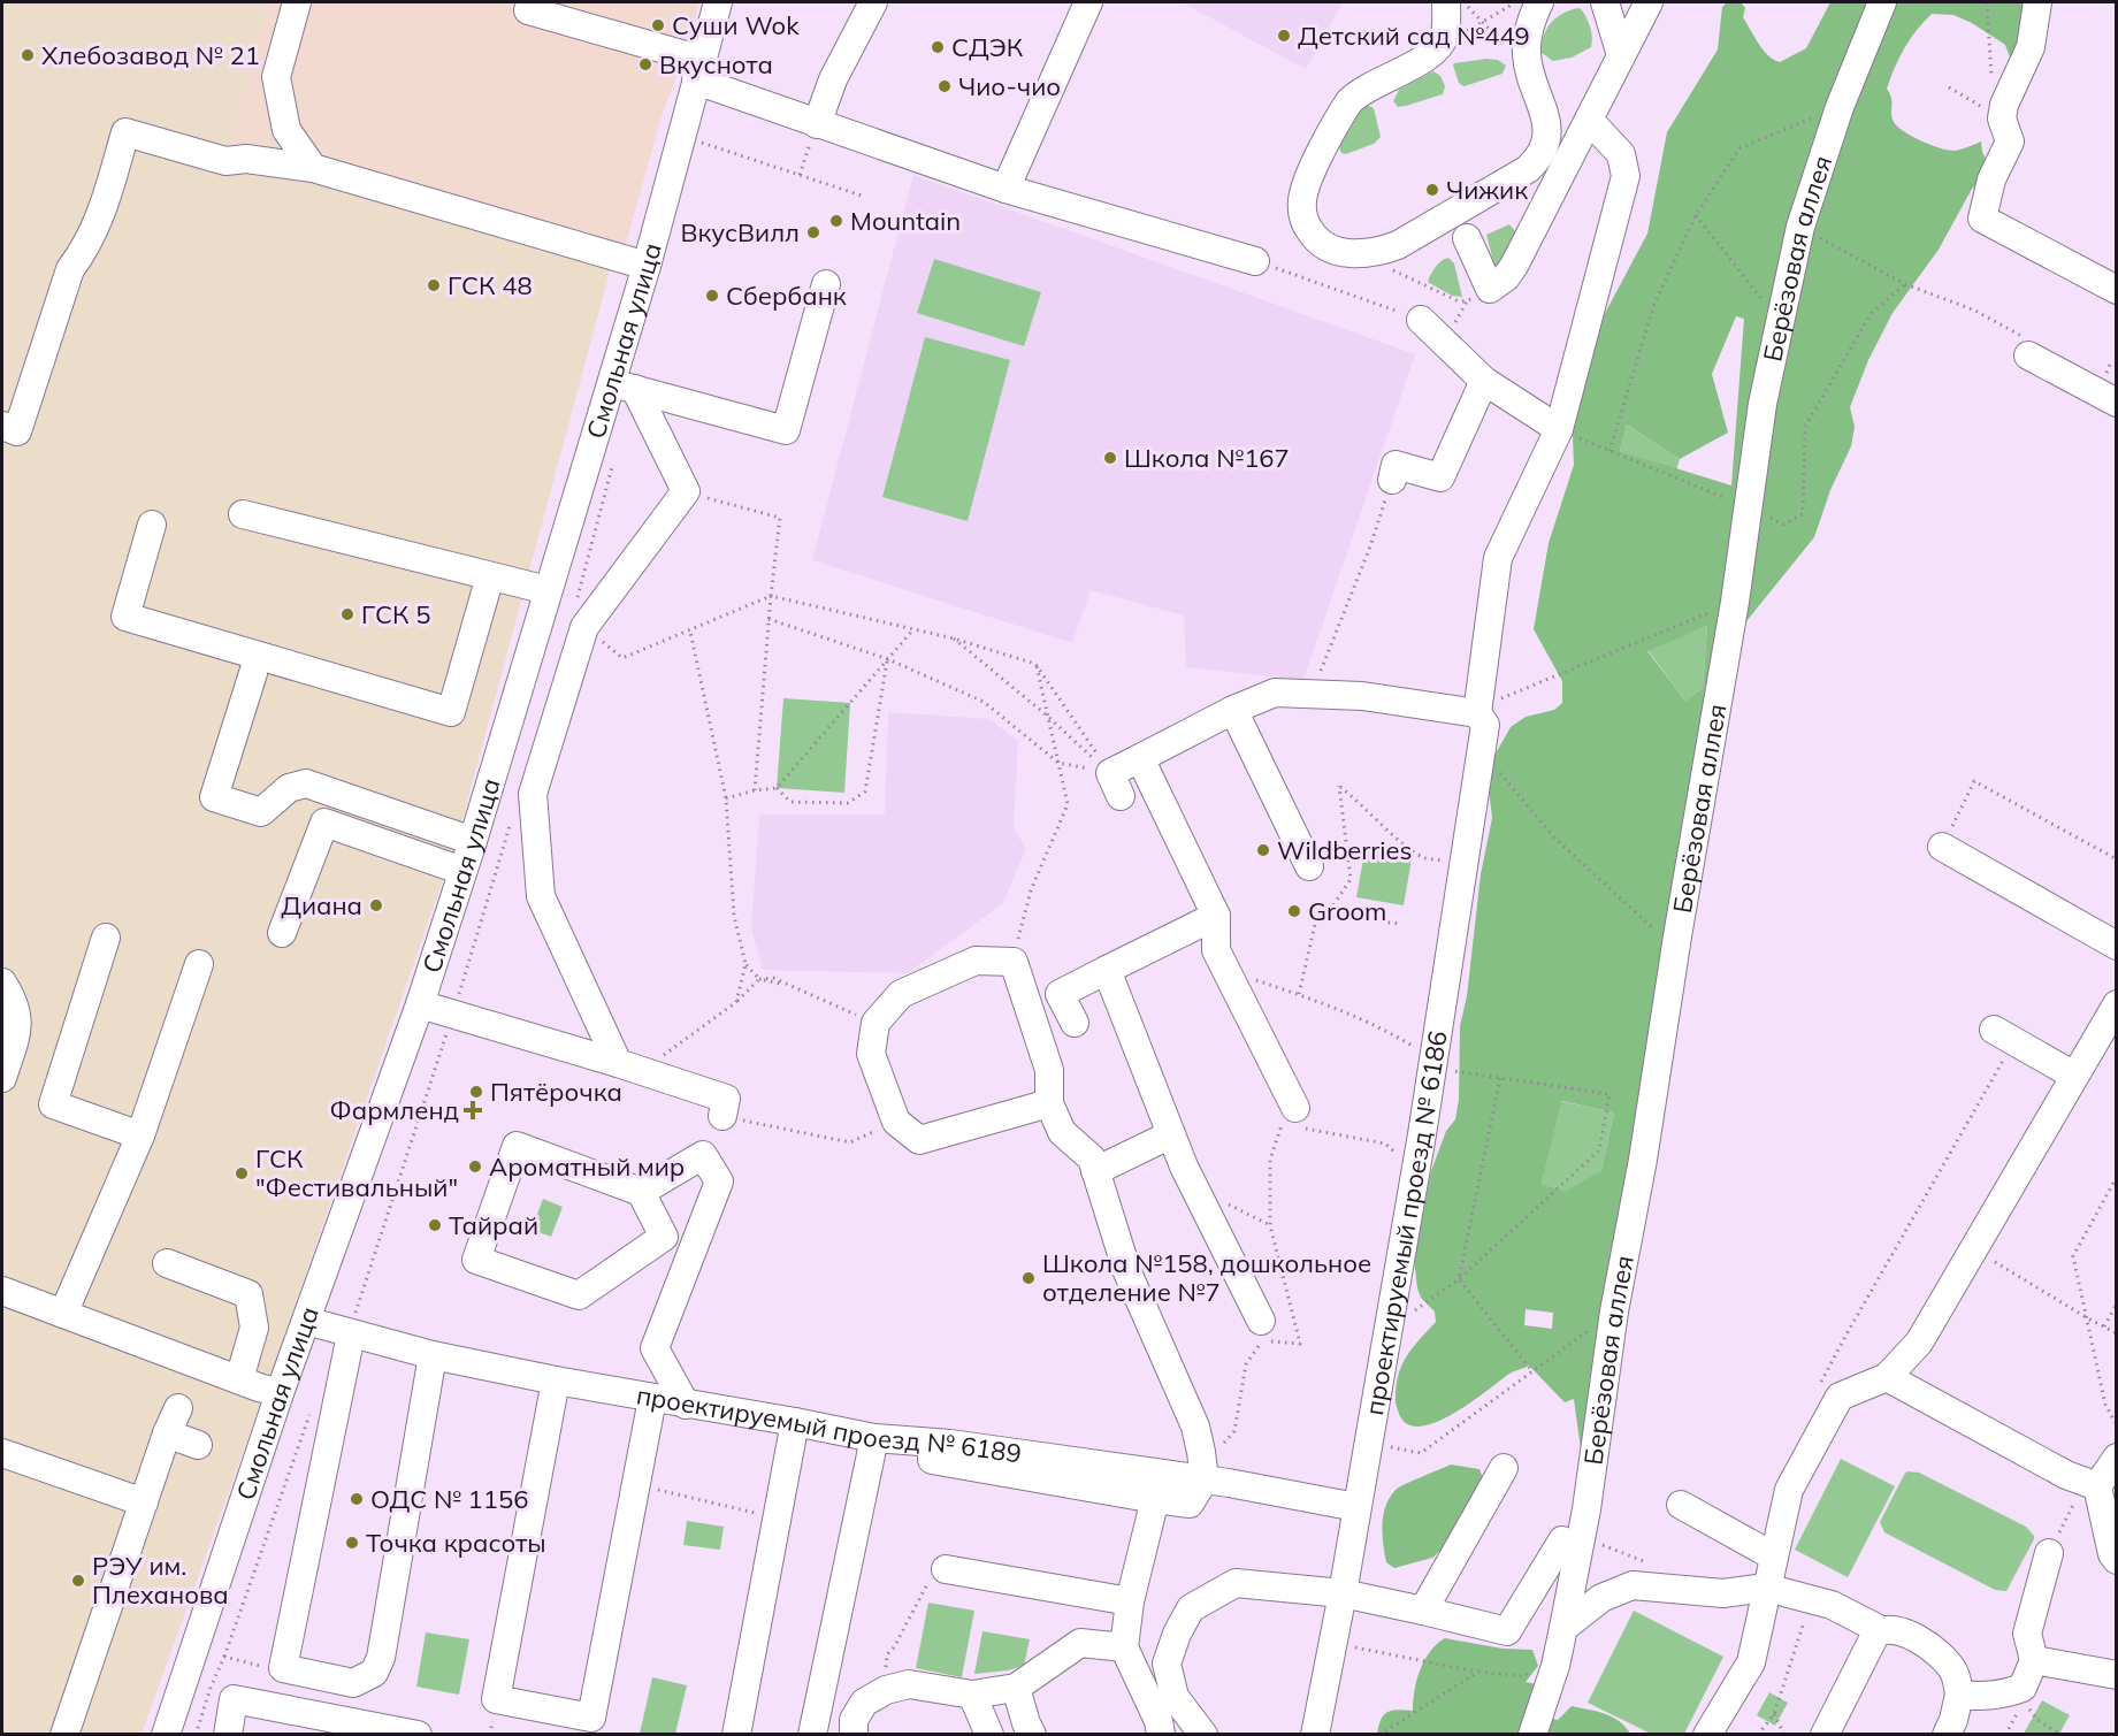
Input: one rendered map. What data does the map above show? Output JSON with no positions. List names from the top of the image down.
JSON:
{
  "streets": {
    "street": [
      "Берёзовая аллея",
      "Смольная улица",
      "проектируемый проезд № 6186",
      "проектируемый проезд № 6189"
    ]
  },
  "crossings": [
    ["Смольная улица", "проектируемый проезд № 6189"],
    ["проектируемый проезд № 6186", "проектируемый проезд № 6189"]
  ],
  "places": {
    "other": [
      "Суши Wok",
      "Детский сад №449",
      "СДЭК",
      "Хлебозавод № 21",
      "Вкуснота",
      "Чио-чио",
      "Чижик",
      "Mountain",
      "ВкусВилл",
      "ГСК 48",
      "Сбербанк",
      "Школа №167",
      "ГСК 5",
      "Wildberries",
      "Диана",
      "Groom",
      "Пятёрочка",
      "Ароматный мир",
      "ГСК \"Фестивальный\"",
      "Тайрай",
      "Школа №158, дошкольное отделение №7",
      "ОДС № 1156",
      "Точка красоты",
      "РЭУ им. Плеханова"
    ],
    "health": ["Фармленд"]
  }
}
